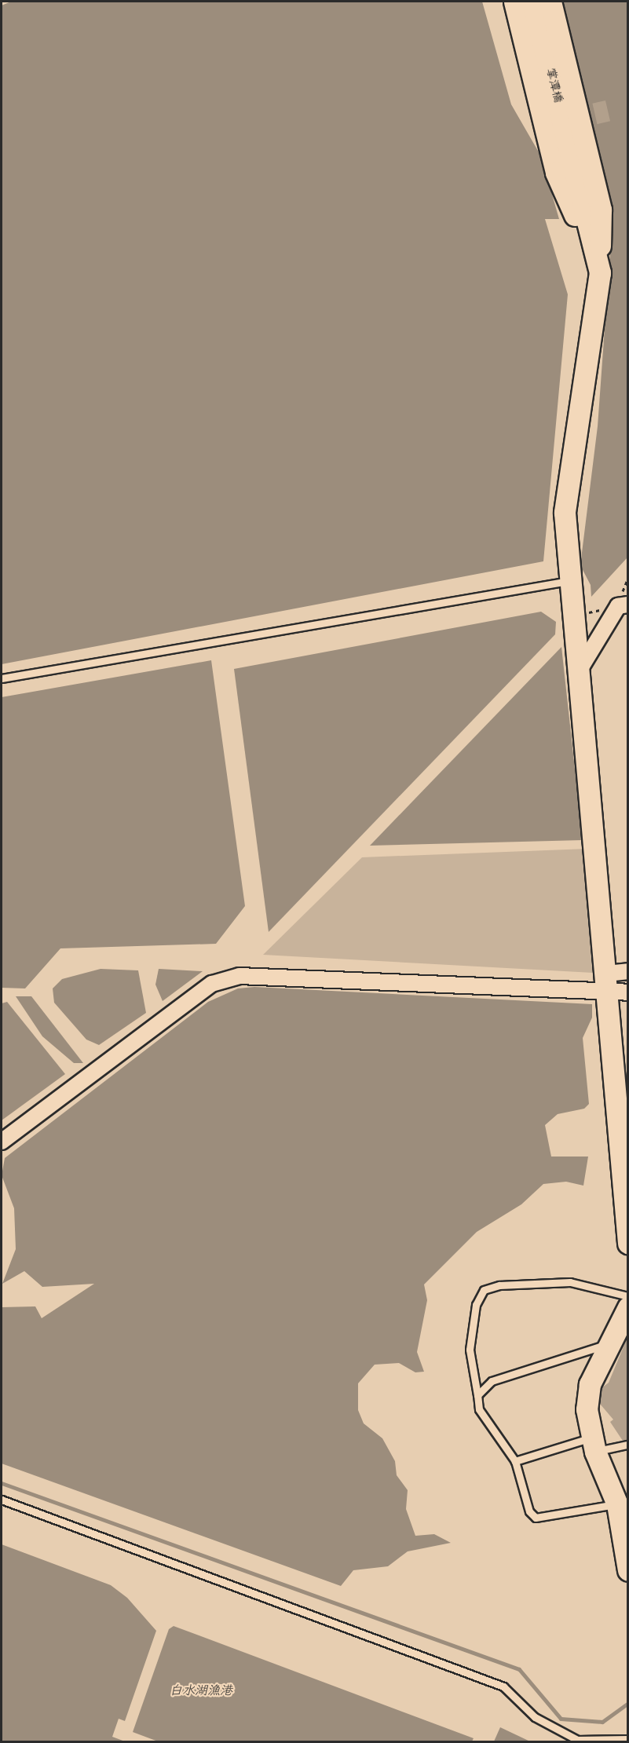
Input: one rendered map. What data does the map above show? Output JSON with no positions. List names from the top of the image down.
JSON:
{
  "streets": {
    "street": ["掌潭橋"]
  },
  "water": ["白水湖漁港"]
}
